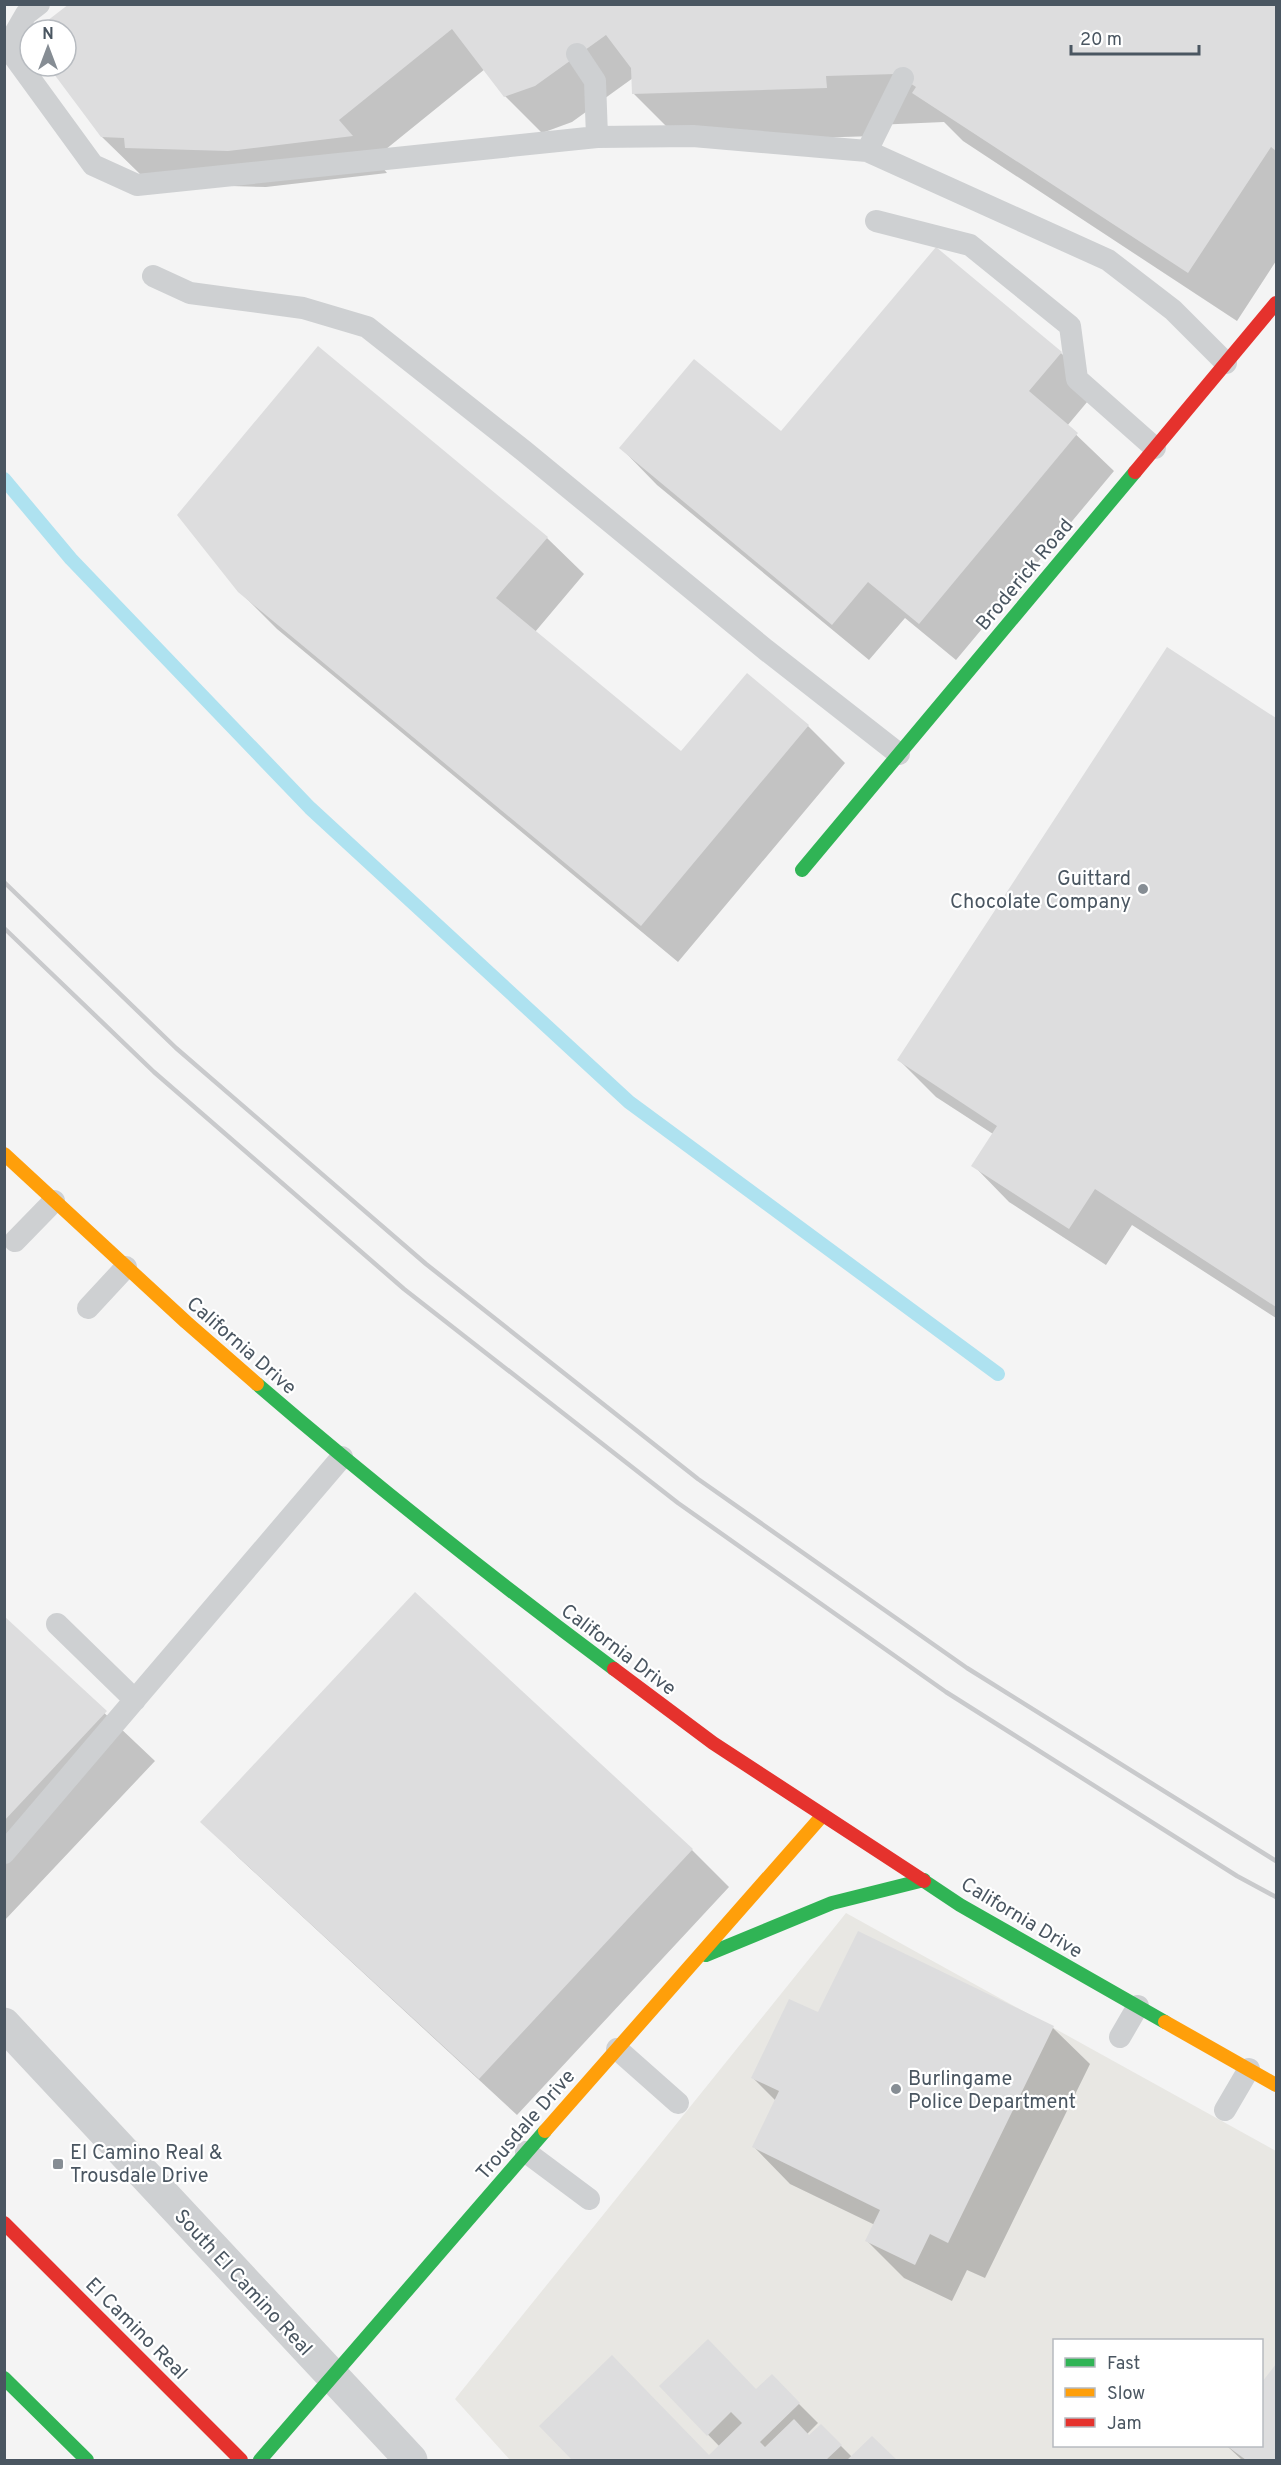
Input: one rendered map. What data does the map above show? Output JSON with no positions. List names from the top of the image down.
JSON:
{
  "streets": {
    "street": [
      "Broderick Road",
      "California Drive",
      "Trousdale Drive",
      "South El Camino Real",
      "El Camino Real"
    ]
  },
  "crossings": [
    ["California Drive", "Trousdale Drive"],
    ["Trousdale Drive", "South El Camino Real"]
  ],
  "places": {
    "other": ["Guittard Chocolate Company", "Burlingame Police Department"],
    "transit": ["El Camino Real & Trousdale Drive"]
  },
  "legend": ["Fast", "Slow", "Jam"],
  "scale_bar": "20 m",
  "north": "top"
}
